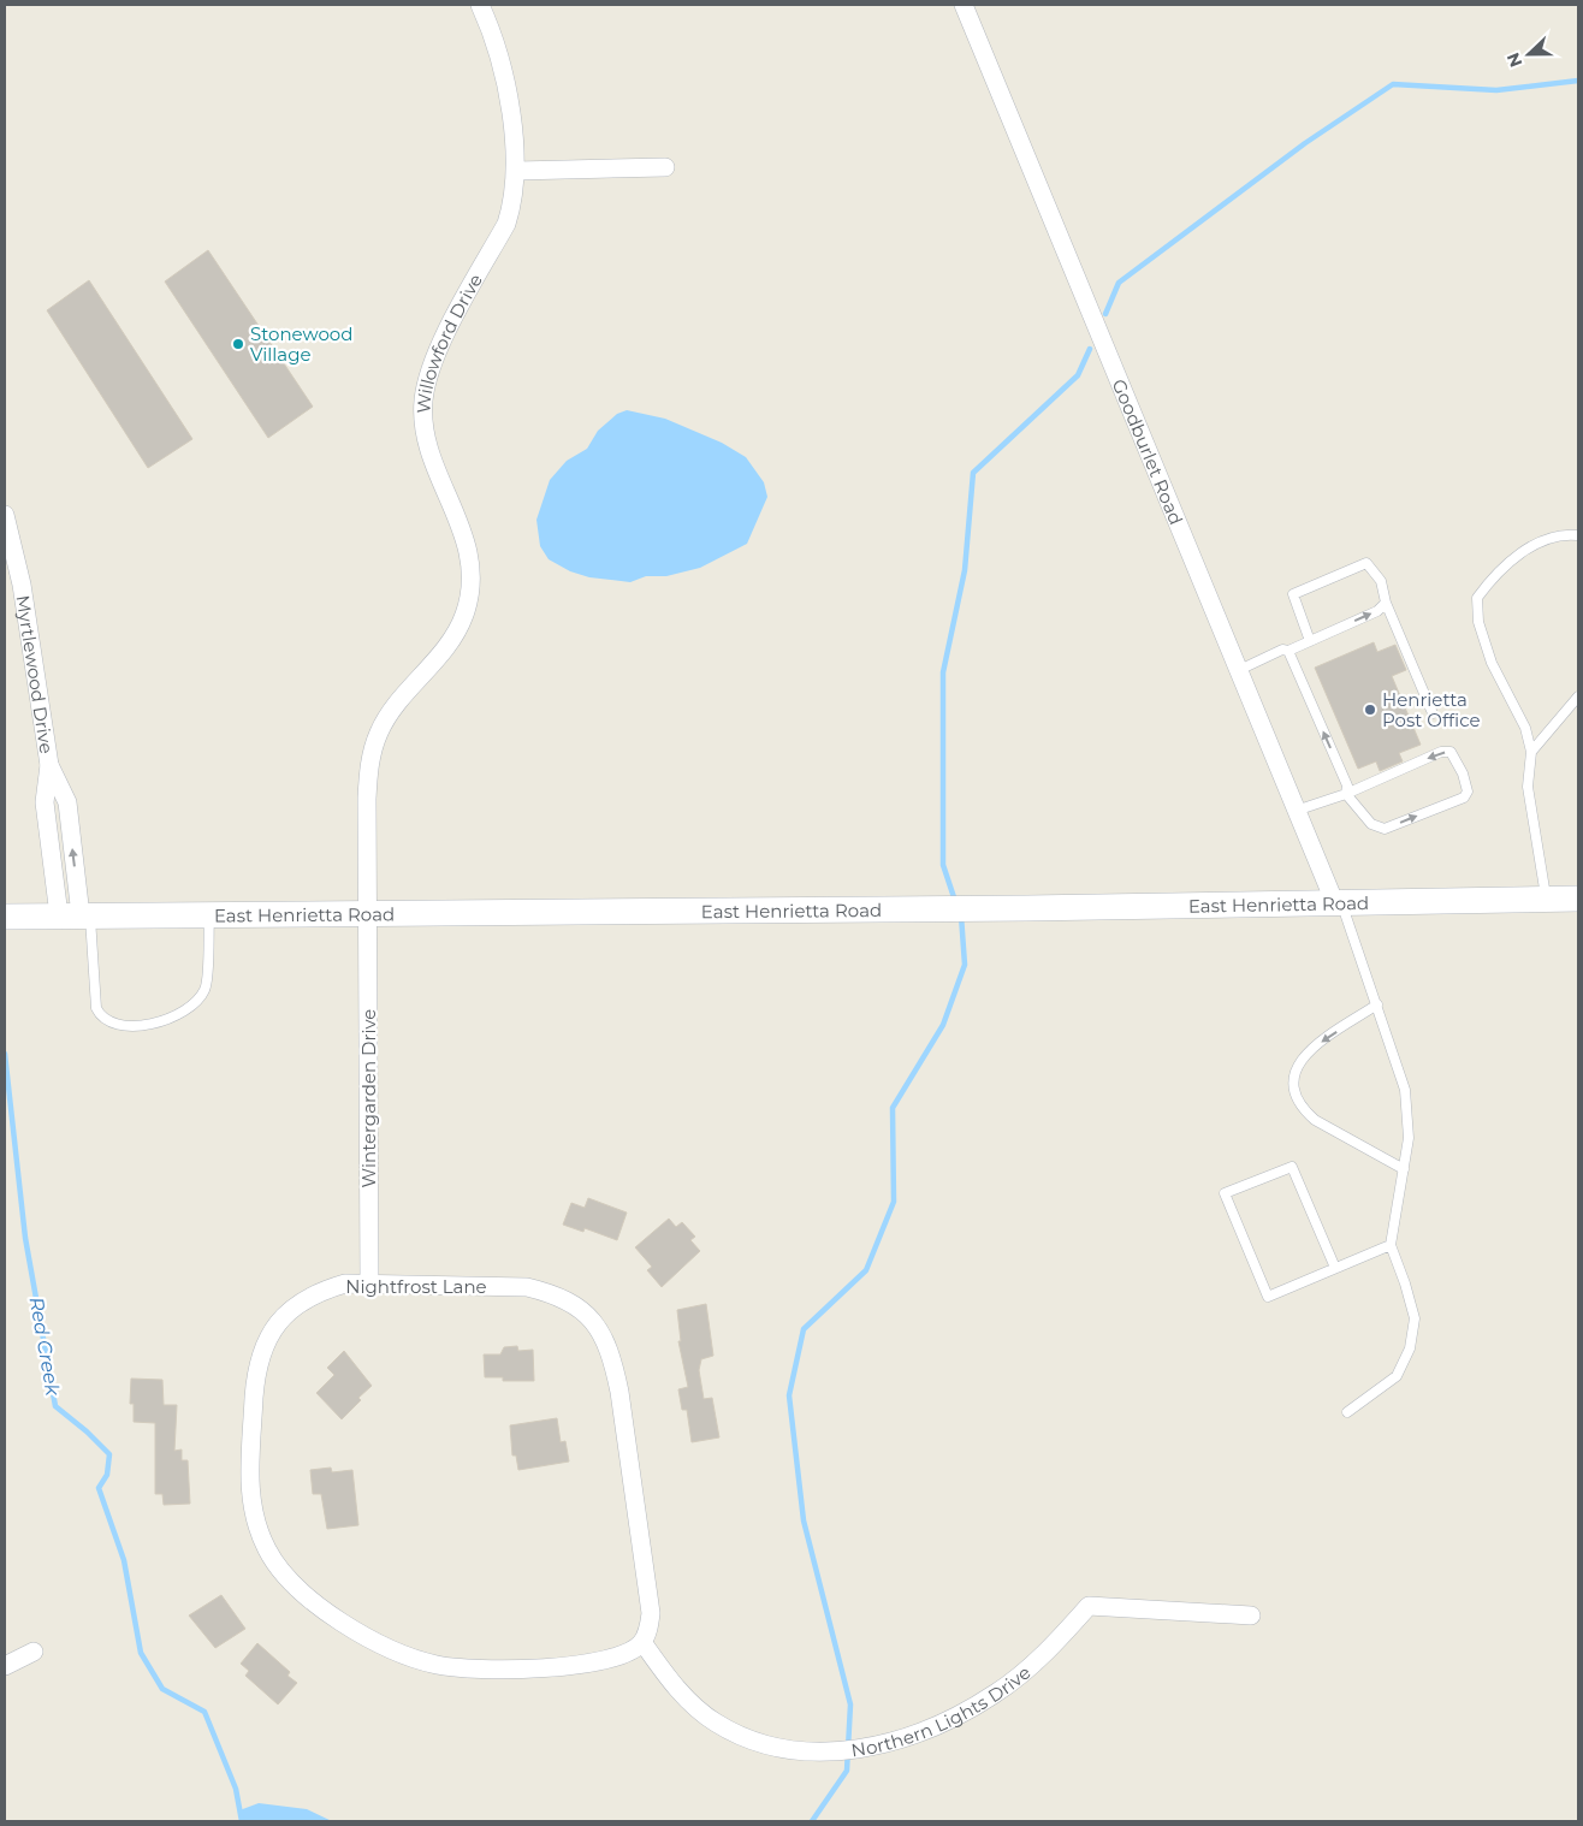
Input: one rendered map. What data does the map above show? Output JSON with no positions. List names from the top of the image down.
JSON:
{
  "streets": {
    "main road": ["East Henrietta Road"],
    "street": [
      "Willowford Drive",
      "Goodburlet Road",
      "Myrtlewood Drive",
      "Wintergarden Drive",
      "Nightfrost Lane",
      "Northern Lights Drive"
    ]
  },
  "crossings": [
    ["Willowford Drive", "East Henrietta Road"],
    ["Willowford Drive", "Wintergarden Drive"],
    ["Goodburlet Road", "East Henrietta Road"],
    ["Myrtlewood Drive", "East Henrietta Road"],
    ["East Henrietta Road", "Wintergarden Drive"],
    ["Wintergarden Drive", "Nightfrost Lane"],
    ["Nightfrost Lane", "Northern Lights Drive"]
  ],
  "water": ["Red Creek"],
  "places": ["Stonewood Village", "Henrietta Post Office"],
  "north": "left"
}
